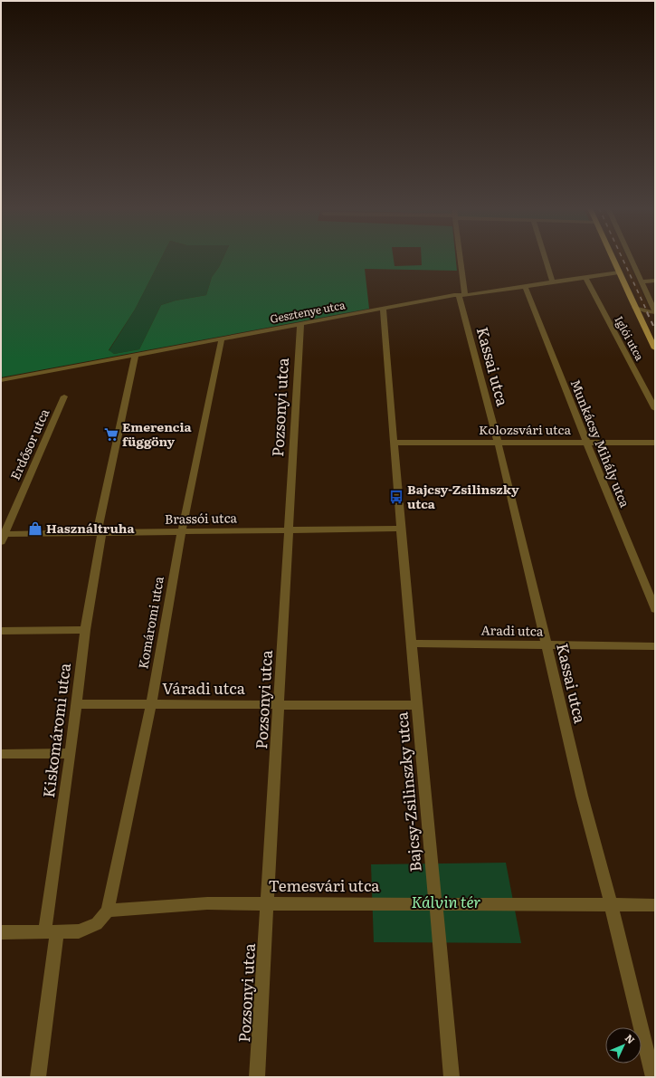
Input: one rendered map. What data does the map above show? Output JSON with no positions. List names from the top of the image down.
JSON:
{
  "streets": {
    "street": [
      "Gesztenye utca",
      "Iglói utca",
      "Kassai utca",
      "Pozsonyi utca",
      "Kolozsvári utca",
      "Munkácsy Mihály utca",
      "Erdősor utca",
      "Brassói utca",
      "Komáromi utca",
      "Aradi utca",
      "Váradi utca",
      "Kiskomáromi utca",
      "Bajcsy-Zsilinszky utca",
      "Temesvári utca"
    ]
  },
  "crossings": [
    ["Gesztenye utca", "Iglói utca"],
    ["Gesztenye utca", "Kassai utca"],
    ["Gesztenye utca", "Pozsonyi utca"],
    ["Gesztenye utca", "Munkácsy Mihály utca"],
    ["Gesztenye utca", "Komáromi utca"],
    ["Gesztenye utca", "Kiskomáromi utca"],
    ["Gesztenye utca", "Bajcsy-Zsilinszky utca"],
    ["Kassai utca", "Kolozsvári utca"],
    ["Kassai utca", "Aradi utca"],
    ["Kassai utca", "Temesvári utca"],
    ["Pozsonyi utca", "Brassói utca"],
    ["Pozsonyi utca", "Váradi utca"],
    ["Pozsonyi utca", "Temesvári utca"],
    ["Kolozsvári utca", "Munkácsy Mihály utca"],
    ["Kolozsvári utca", "Bajcsy-Zsilinszky utca"],
    ["Erdősor utca", "Brassói utca"],
    ["Brassói utca", "Komáromi utca"],
    ["Brassói utca", "Kiskomáromi utca"],
    ["Brassói utca", "Bajcsy-Zsilinszky utca"],
    ["Komáromi utca", "Váradi utca"],
    ["Komáromi utca", "Temesvári utca"],
    ["Aradi utca", "Bajcsy-Zsilinszky utca"],
    ["Váradi utca", "Kiskomáromi utca"],
    ["Váradi utca", "Bajcsy-Zsilinszky utca"],
    ["Bajcsy-Zsilinszky utca", "Temesvári utca"]
  ],
  "parks": ["Kálvin tér"],
  "places": {
    "supermarket": ["Emerencia függöny"],
    "bus stop": ["Bajcsy-Zsilinszky utca"],
    "shop": ["Használtruha"]
  },
  "north": "top right"
}
